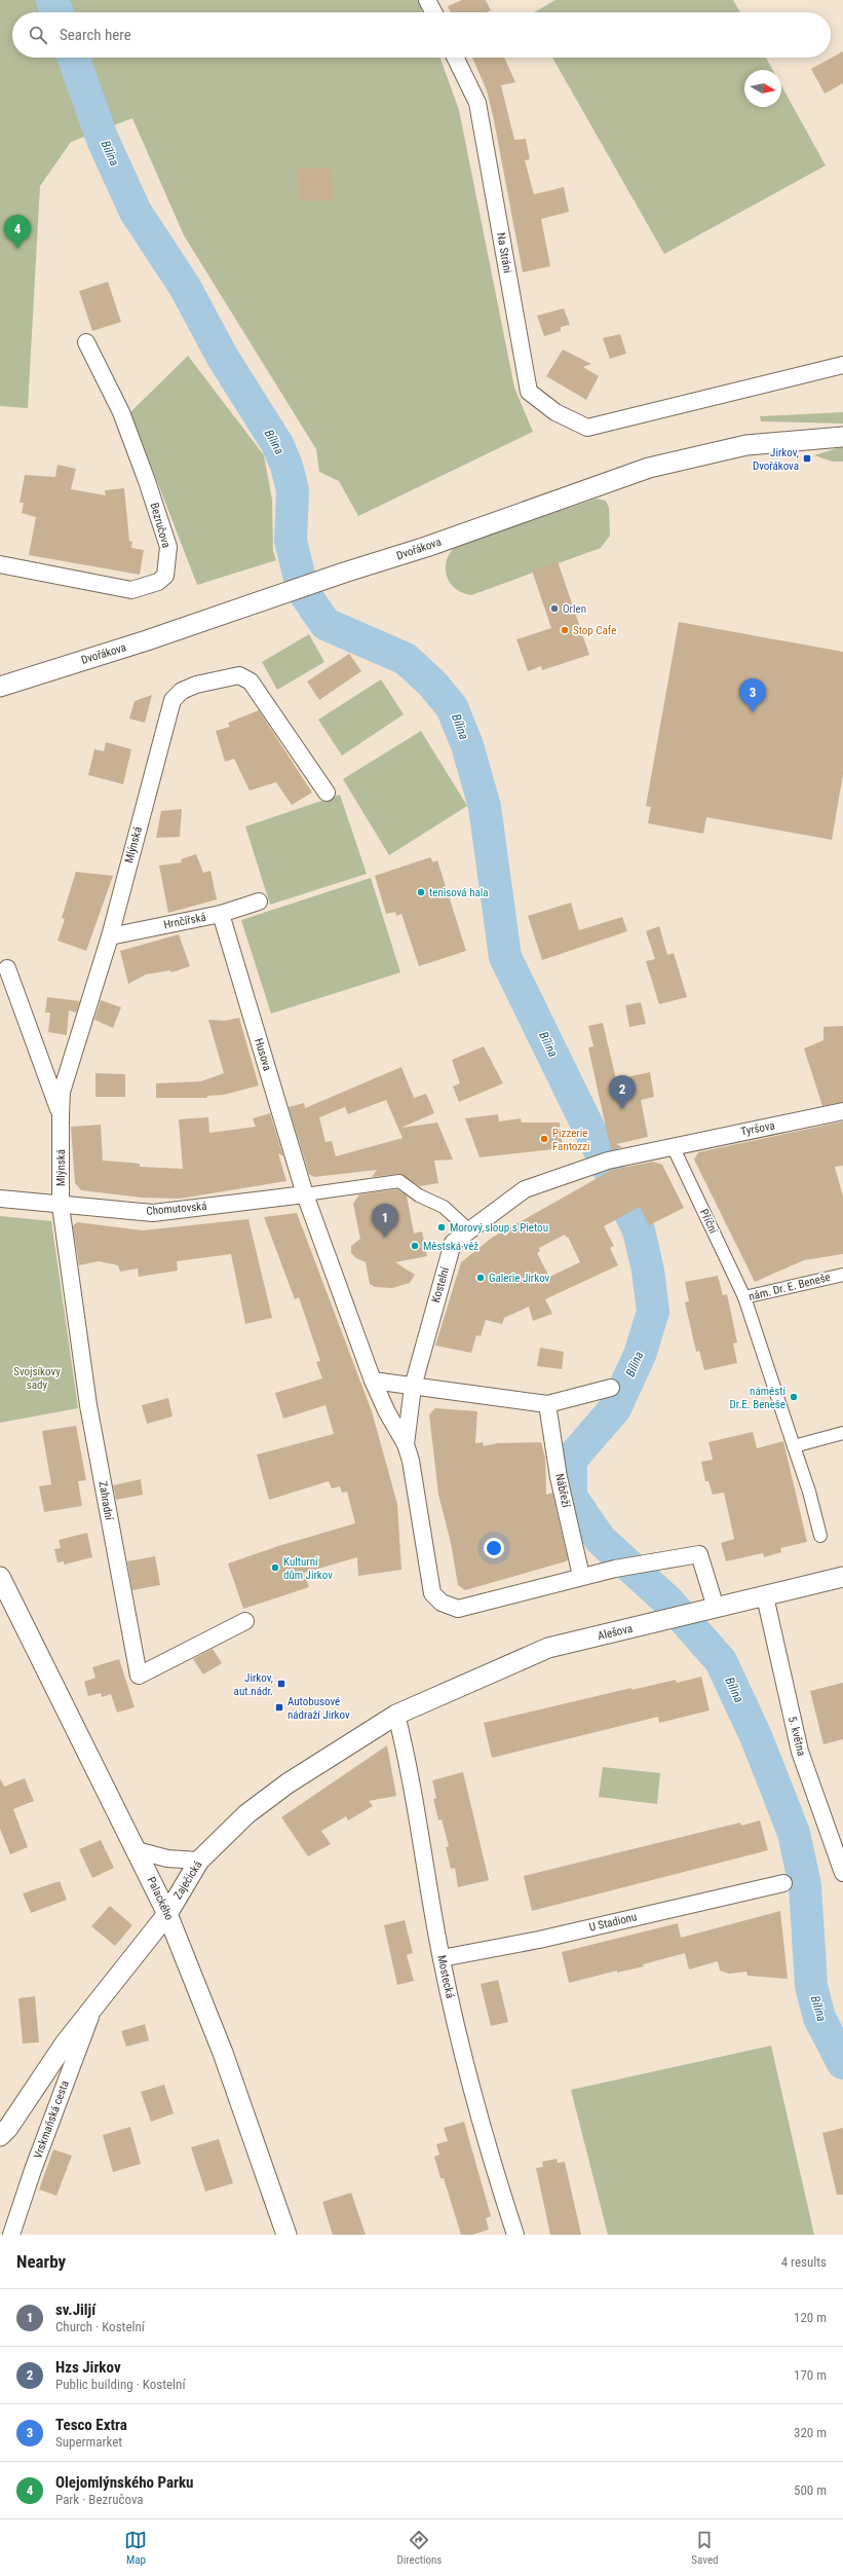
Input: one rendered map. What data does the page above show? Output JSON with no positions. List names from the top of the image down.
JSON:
{
  "streets": {
    "street": [
      "Na Stráni",
      "Bezručova",
      "Dvořákova",
      "Mlýnská",
      "Hrnčířská",
      "Husova",
      "Tyršova",
      "Chomutovská",
      "Příční",
      "Kostelní",
      "nám. Dr. E. Beneše",
      "Nábřeží",
      "Zahradní",
      "Alešova",
      "5. května",
      "Zaječická",
      "Palackého",
      "U Stadionu",
      "Mostecká",
      "Vrskmaňská cesta"
    ]
  },
  "crossings": [
    ["Mlýnská", "Hrnčířská"],
    ["Mlýnská", "Chomutovská"],
    ["Mlýnská", "Zahradní"],
    ["Hrnčířská", "Husova"],
    ["Husova", "Chomutovská"],
    ["Husova", "Kostelní"],
    ["Tyršova", "Příční"],
    ["Tyršova", "Kostelní"],
    ["Chomutovská", "Kostelní"],
    ["Chomutovská", "Zahradní"],
    ["Příční", "Kostelní"],
    ["Příční", "nám. Dr. E. Beneše"],
    ["Kostelní", "Nábřeží"],
    ["Alešova", "5. května"],
    ["Alešova", "Zaječická"],
    ["Alešova", "Mostecká"],
    ["Zaječická", "Palackého"],
    ["Zaječická", "Mostecká"],
    ["Zaječická", "Vrskmaňská cesta"],
    ["U Stadionu", "Mostecká"]
  ],
  "water": ["Bílina"],
  "parks": ["Svojsíkovy sady"],
  "places": {
    "transit": ["Jirkov, Dvořákova", "Jirkov, aut.nádr.", "Autobusové nádraží Jirkov"],
    "other": [
      "Orlen",
      "Stop Cafe",
      "tenisová hala",
      "Pizzerie Fantozzi",
      "Morový sloup s Pietou",
      "Městská věž",
      "Galerie Jirkov",
      "náměstí Dr.E. Beneše",
      "Kulturní dům Jirkov"
    ]
  },
  "north": "right",
  "page": {
    "search": "Search here",
    "pins": [
      "4",
      "3",
      "2",
      "1"
    ],
    "heading": ["Nearby", "4 results"],
    "list": [
      {
        "mark": "1",
        "name": "sv.Jiljí",
        "note": "Church · Kostelní",
        "value": "120 m"
      },
      {
        "mark": "2",
        "name": "Hzs Jirkov",
        "note": "Public building · Kostelní",
        "value": "170 m"
      },
      {
        "mark": "3",
        "name": "Tesco Extra",
        "note": "Supermarket",
        "value": "320 m"
      },
      {
        "mark": "4",
        "name": "Olejomlýnského Parku",
        "note": "Park · Bezručova",
        "value": "500 m"
      }
    ],
    "nav": ["Map", "Directions", "Saved"]
  }
}
